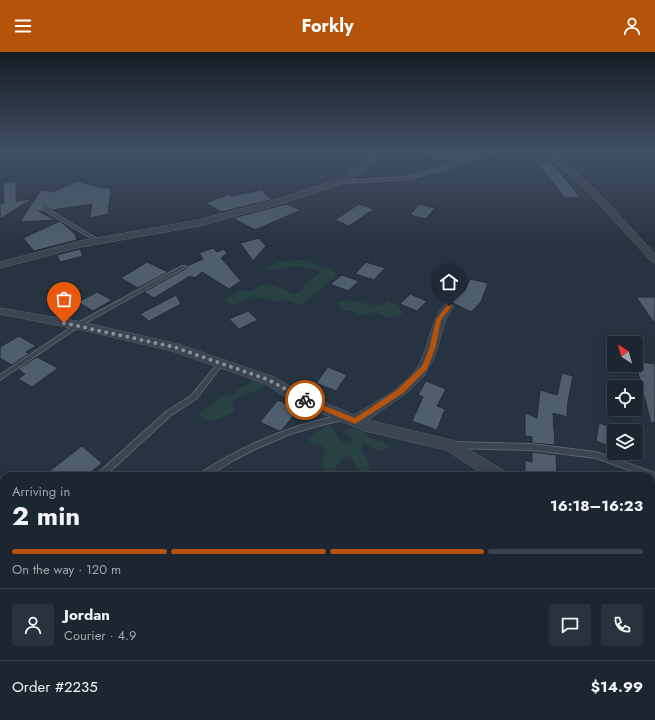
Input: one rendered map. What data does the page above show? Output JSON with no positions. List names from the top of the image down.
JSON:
{
  "north": "top left",
  "page": {
    "header": "Forkly",
    "heading": ["2 min", "Arriving in", "16:18–16:23"],
    "panel": [
      "Jordan",
      "Courier · 4.9",
      "Order #2235",
      "$14.99"
    ],
    "bar": "On the way · 120 m"
  }
}
